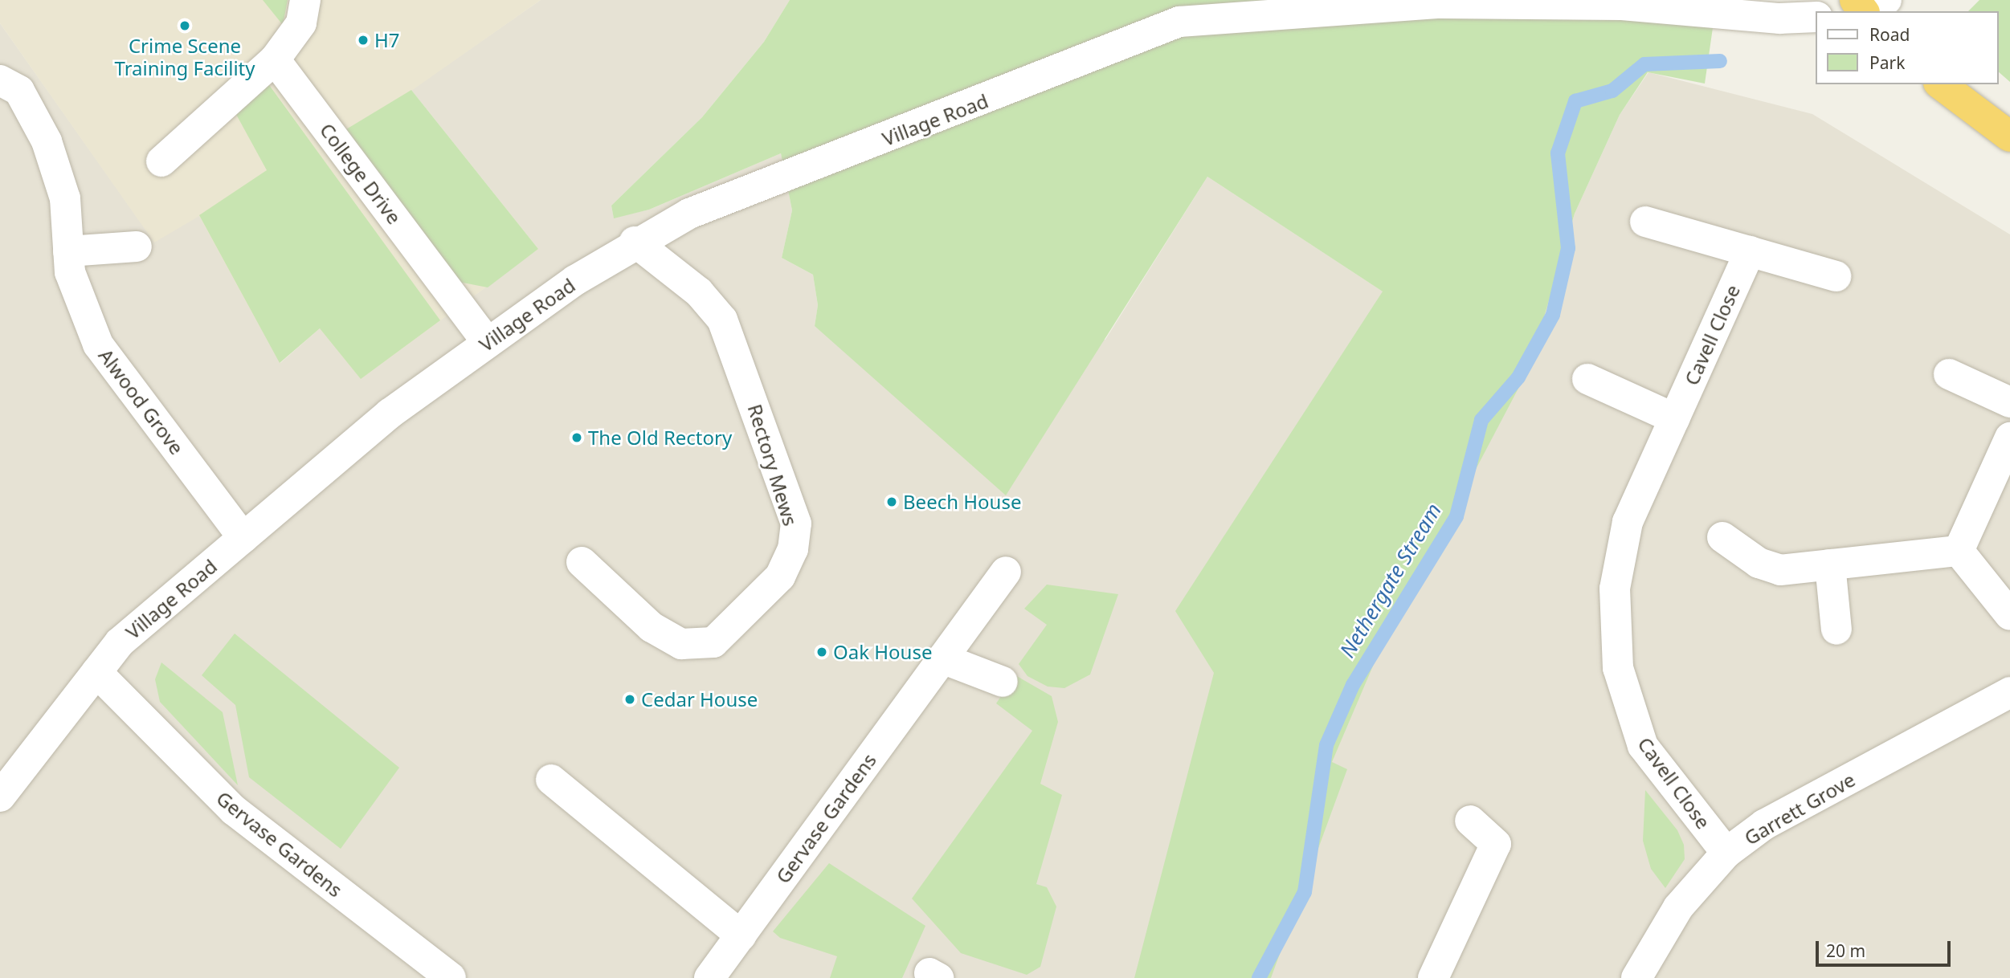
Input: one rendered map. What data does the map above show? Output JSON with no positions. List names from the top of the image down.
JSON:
{
  "streets": {
    "street": [
      "Village Road",
      "College Drive",
      "Cavell Close",
      "Alwood Grove",
      "Rectory Mews",
      "Garrett Grove",
      "Gervase Gardens"
    ]
  },
  "crossings": [
    ["Village Road", "College Drive"],
    ["Village Road", "Alwood Grove"],
    ["Village Road", "Rectory Mews"],
    ["Village Road", "Gervase Gardens"],
    ["Cavell Close", "Garrett Grove"]
  ],
  "water": ["Nethergate Stream"],
  "places": [
    "Crime Scene Training Facility",
    "H7",
    "The Old Rectory",
    "Beech House",
    "Oak House",
    "Cedar House"
  ],
  "legend": ["Road", "Park"],
  "scale_bar": "20 m"
}
